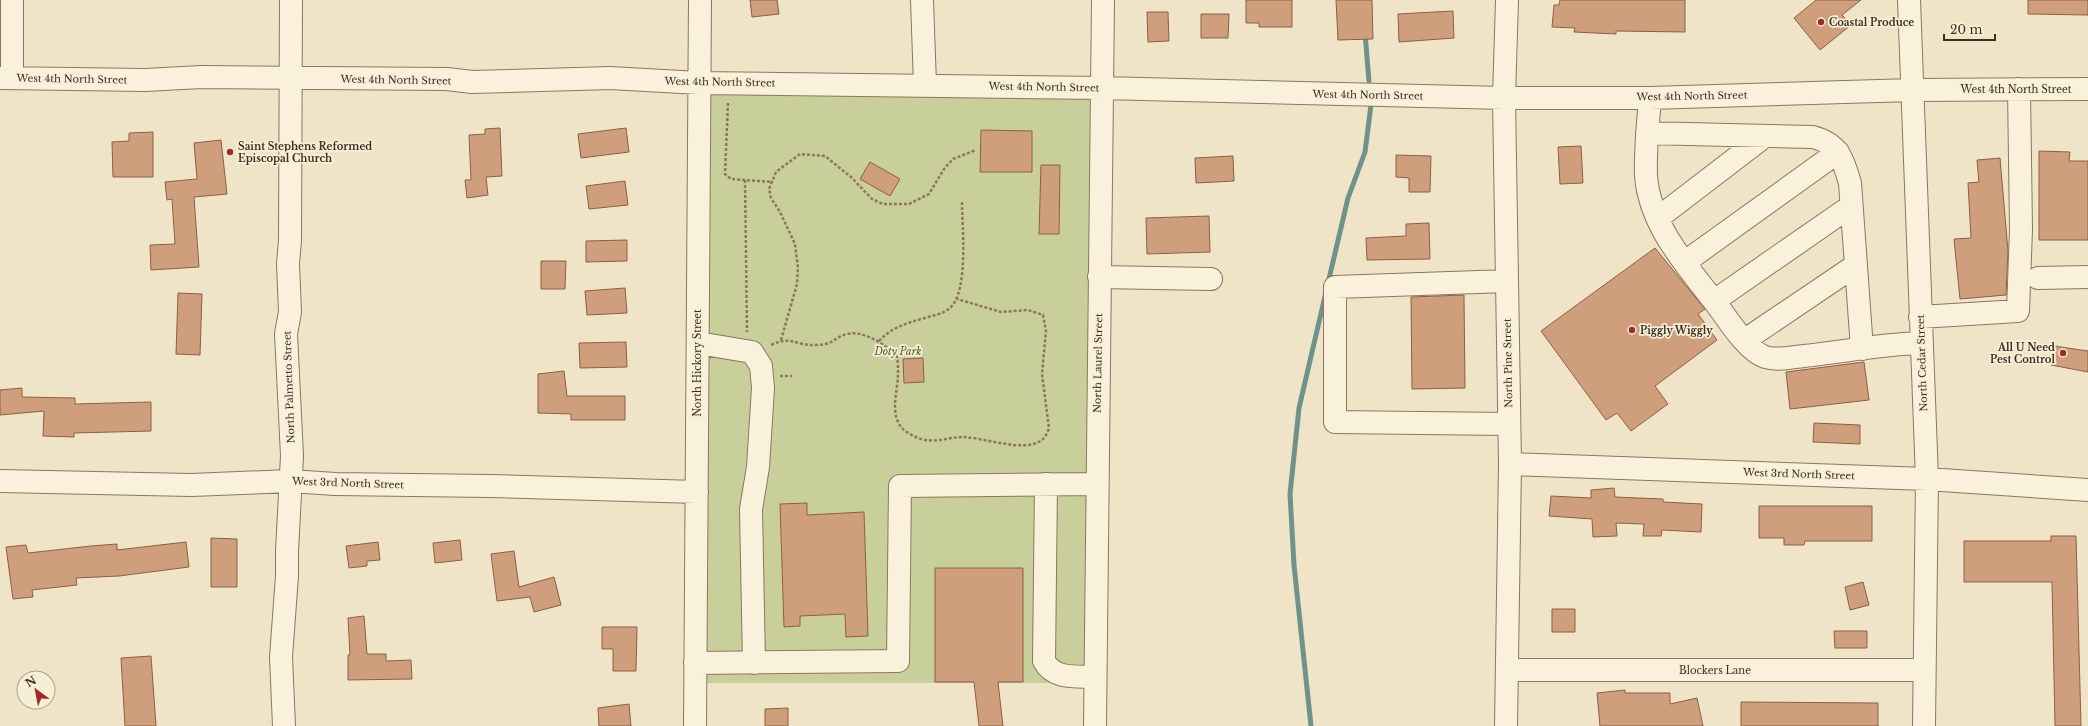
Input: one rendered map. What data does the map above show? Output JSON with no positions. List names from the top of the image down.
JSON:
{
  "streets": {
    "street": [
      "West 4th North Street",
      "North Hickory Street",
      "North Laurel Street",
      "North Pine Street",
      "North Cedar Street",
      "North Palmetto Street",
      "West 3rd North Street",
      "Blockers Lane"
    ]
  },
  "crossings": [
    ["West 4th North Street", "North Hickory Street"],
    ["West 4th North Street", "North Laurel Street"],
    ["West 4th North Street", "North Pine Street"],
    ["West 4th North Street", "North Cedar Street"],
    ["West 4th North Street", "North Palmetto Street"],
    ["North Hickory Street", "West 3rd North Street"],
    ["North Pine Street", "West 3rd North Street"],
    ["North Pine Street", "Blockers Lane"],
    ["North Cedar Street", "West 3rd North Street"],
    ["North Cedar Street", "Blockers Lane"],
    ["North Palmetto Street", "West 3rd North Street"]
  ],
  "parks": ["Doty Park"],
  "places": [
    "Coastal Produce",
    "Saint Stephens Reformed Episcopal Church",
    "Piggly Wiggly",
    "All U Need Pest Control"
  ],
  "scale_bar": "20 m",
  "north": "top left"
}
